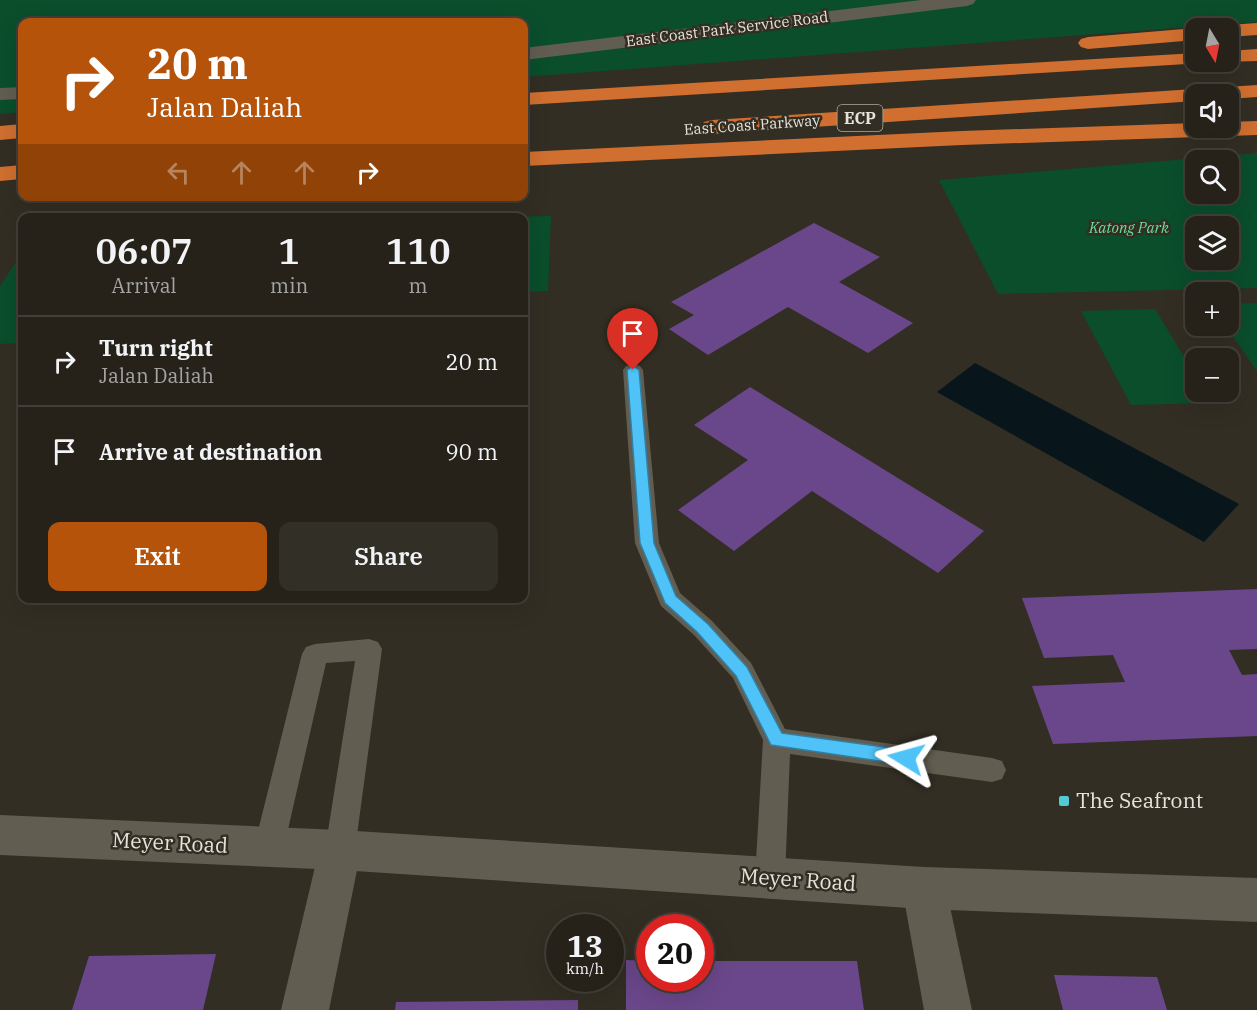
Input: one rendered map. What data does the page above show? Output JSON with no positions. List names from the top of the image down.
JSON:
{
  "streets": {
    "highway": ["ECP", "East Coast Parkway"],
    "street": ["East Coast Park Service Road", "Meyer Road"]
  },
  "parks": ["Katong Park"],
  "places": {
    "transit": ["The Seafront"]
  },
  "north": "bottom",
  "page": {
    "map_buttons": ["+", "−"],
    "turn": ["20 m", "Jalan Daliah"],
    "eta": [
      "06:07",
      "Arrival",
      "1",
      "min",
      "110",
      "m"
    ],
    "list": [
      {
        "name": "Turn right",
        "note": "Jalan Daliah",
        "value": "20 m"
      },
      {
        "name": "Arrive at destination",
        "value": "90 m"
      }
    ],
    "buttons": ["Exit", "Share"],
    "speed": "13 km/h",
    "limit": "20"
  }
}
